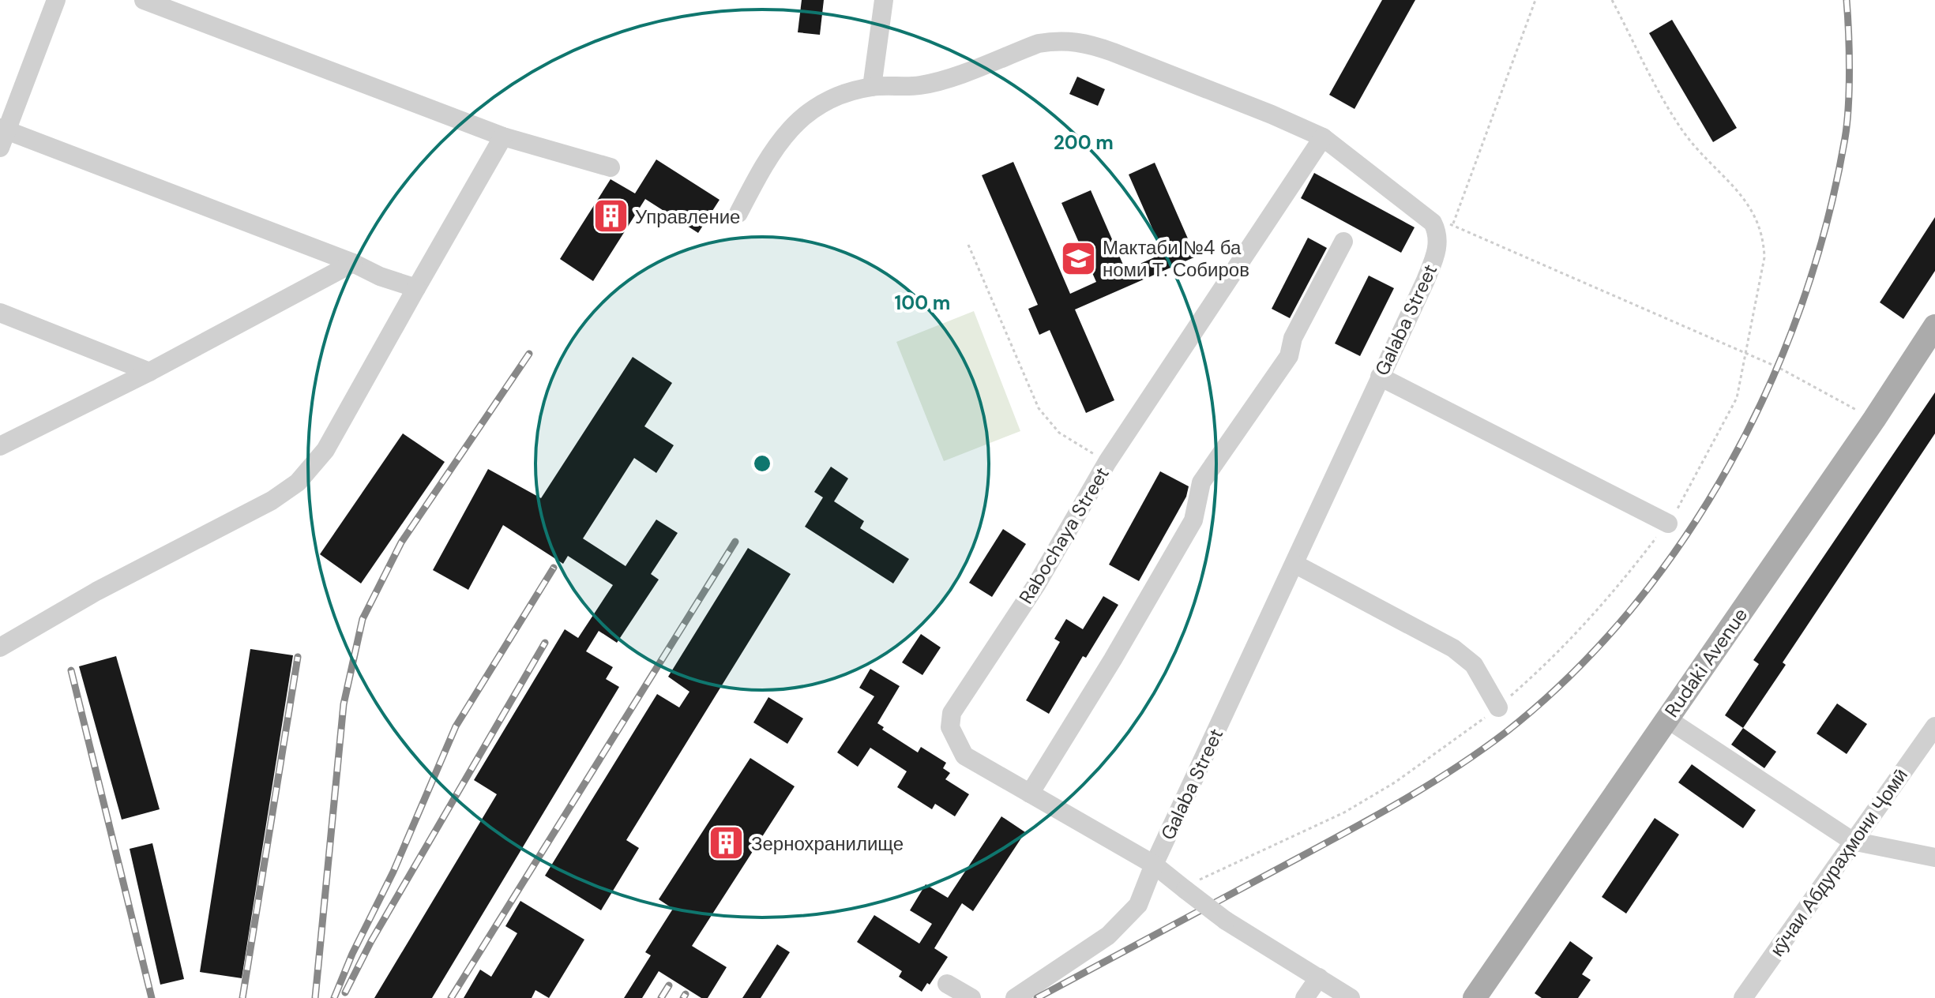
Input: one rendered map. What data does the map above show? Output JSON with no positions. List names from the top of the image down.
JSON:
{
  "streets": {
    "main road": ["Rudaki Avenue"],
    "street": ["Galaba Street", "Rabochaya Street", "кӯчаи Абдураҳмони Ҷомӣ"]
  },
  "crossings": [
    ["Galaba Street", "Rabochaya Street"]
  ],
  "places": {
    "building": ["Управление", "Зернохранилище"],
    "school or university": ["Мактаби №4 ба номи Т. Собиров"]
  },
  "rings": ["200 m", "100 m"]
}
